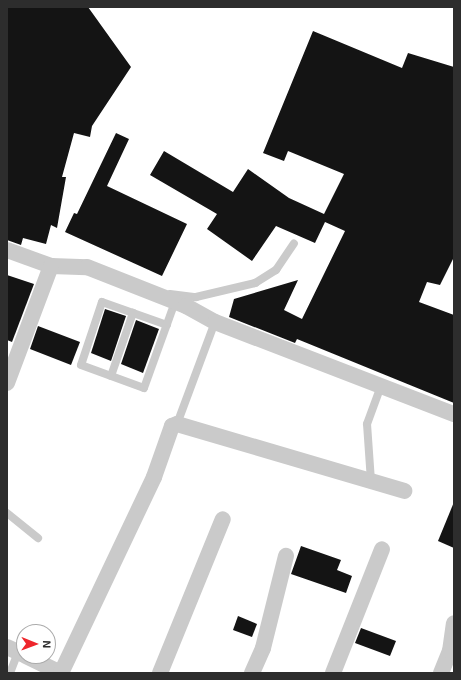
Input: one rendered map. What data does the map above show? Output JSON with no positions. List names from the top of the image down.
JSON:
{
  "north": "right"
}
